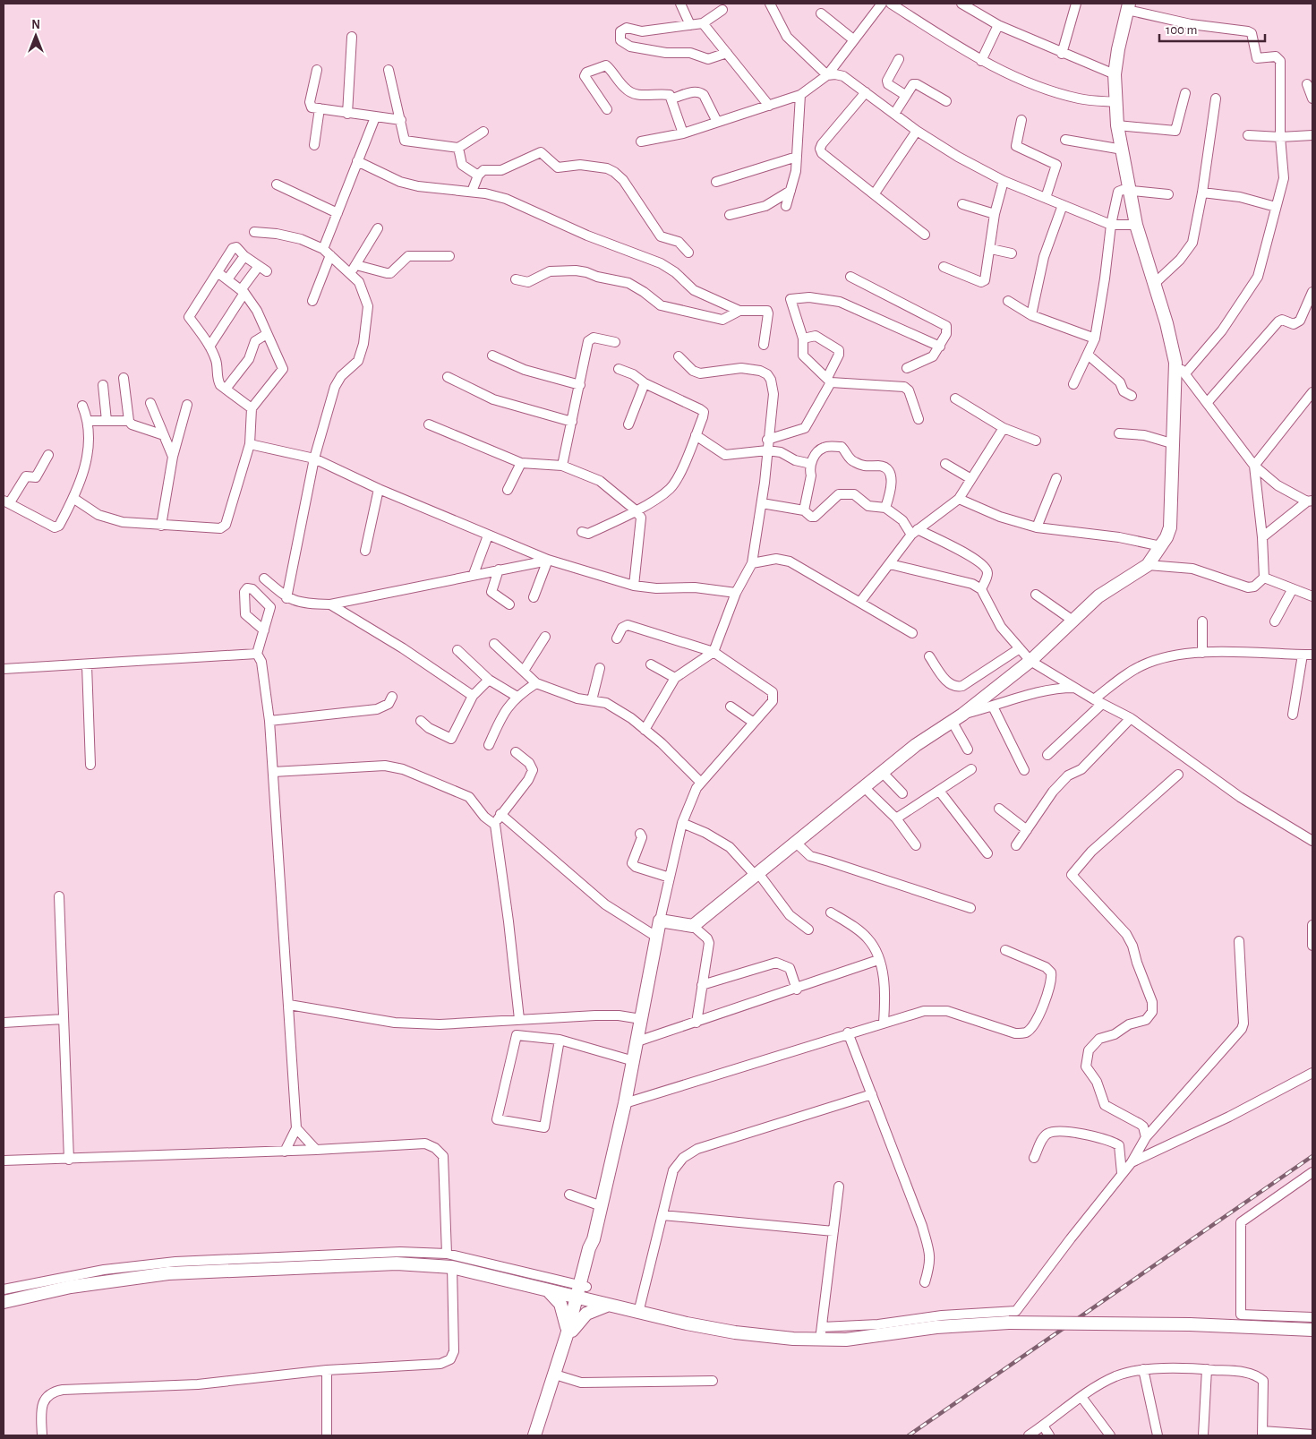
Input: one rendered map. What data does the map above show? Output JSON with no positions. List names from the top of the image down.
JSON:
{
  "scale_bar": "100 m",
  "north": "top"
}
